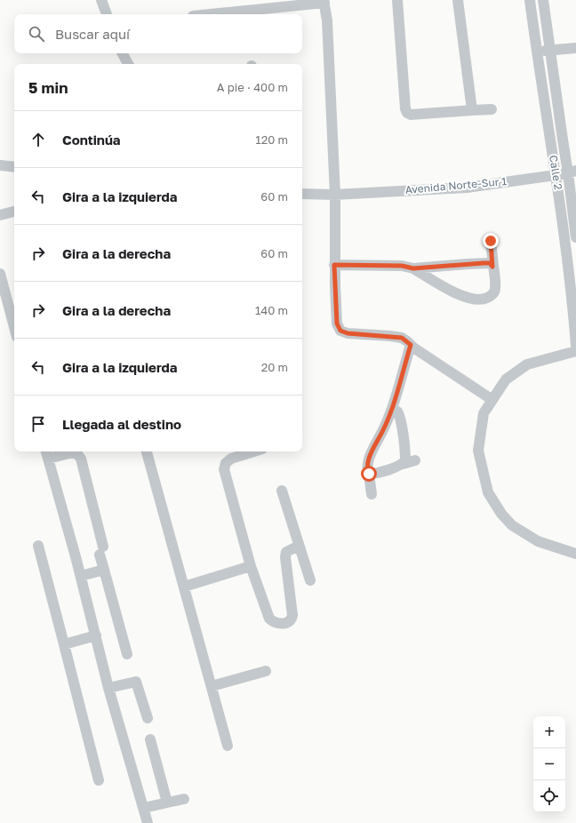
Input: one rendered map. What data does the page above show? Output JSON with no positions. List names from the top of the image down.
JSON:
{
  "streets": {
    "street": ["Calle 2", "Avenida Norte-Sur 1"]
  },
  "crossings": [
    ["Calle 2", "Avenida Norte-Sur 1"]
  ],
  "page": {
    "search": "Buscar aquí",
    "heading": ["5 min", "A pie · 400 m"],
    "list": [
      ["Continúa", "120 m"],
      ["Gira a la izquierda", "60 m"],
      ["Gira a la derecha", "60 m"],
      ["Gira a la derecha", "140 m"],
      ["Gira a la izquierda", "20 m"],
      "Llegada al destino"
    ],
    "map_buttons": ["+", "−"]
  }
}
